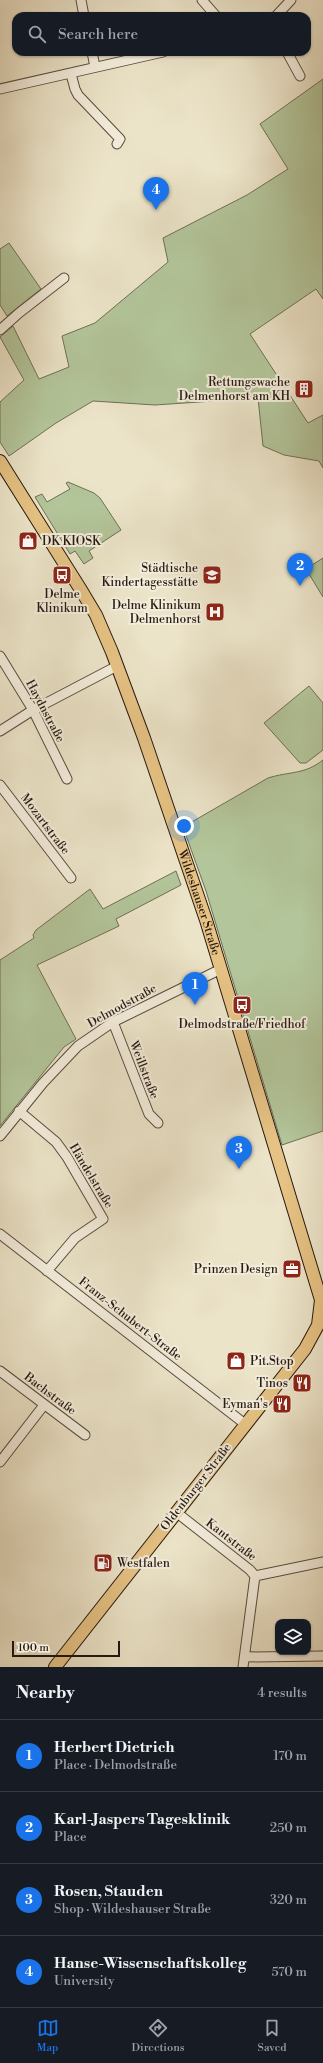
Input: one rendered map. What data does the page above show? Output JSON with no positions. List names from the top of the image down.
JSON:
{
  "streets": {
    "main road": ["Wildeshauser Straße", "Oldenburger Straße"],
    "street": [
      "Haydnstraße",
      "Mozartstraße",
      "Delmodstraße",
      "Weillstraße",
      "Händelstraße",
      "Franz-Schubert-Straße",
      "Bachstraße",
      "Kantstraße"
    ]
  },
  "crossings": [
    ["Wildeshauser Straße", "Delmodstraße"],
    ["Wildeshauser Straße", "Oldenburger Straße"],
    ["Delmodstraße", "Weillstraße"],
    ["Delmodstraße", "Händelstraße"],
    ["Händelstraße", "Franz-Schubert-Straße"],
    ["Franz-Schubert-Straße", "Oldenburger Straße"],
    ["Oldenburger Straße", "Kantstraße"]
  ],
  "places": {
    "building": ["Rettungswache Delmenhorst am KH"],
    "shop": ["DK KIOSK", "Pit.Stop"],
    "bus stop": ["Delme Klinikum", "Delmodstraße/Friedhof"],
    "school or university": ["Städtische Kindertagesstätte"],
    "hospital": ["Delme Klinikum Delmenhorst"],
    "office": ["Prinzen Design"],
    "restaurant": ["Tinos", "Eyman's"],
    "fuel station": ["Westfalen"]
  },
  "scale_bar": "100 m",
  "page": {
    "search": "Search here",
    "pins": [
      "4",
      "2",
      "1",
      "3"
    ],
    "scale": "100 m",
    "heading": ["Nearby", "4 results"],
    "list": [
      {
        "mark": "1",
        "name": "Herbert Dietrich",
        "note": "Place · Delmodstraße",
        "value": "170 m"
      },
      {
        "mark": "2",
        "name": "Karl-Jaspers Tagesklinik",
        "note": "Place",
        "value": "250 m"
      },
      {
        "mark": "3",
        "name": "Rosen, Stauden",
        "note": "Shop · Wildeshauser Straße",
        "value": "320 m"
      },
      {
        "mark": "4",
        "name": "Hanse-Wissenschaftskolleg",
        "note": "University",
        "value": "570 m"
      }
    ],
    "nav": ["Map", "Directions", "Saved"]
  }
}
